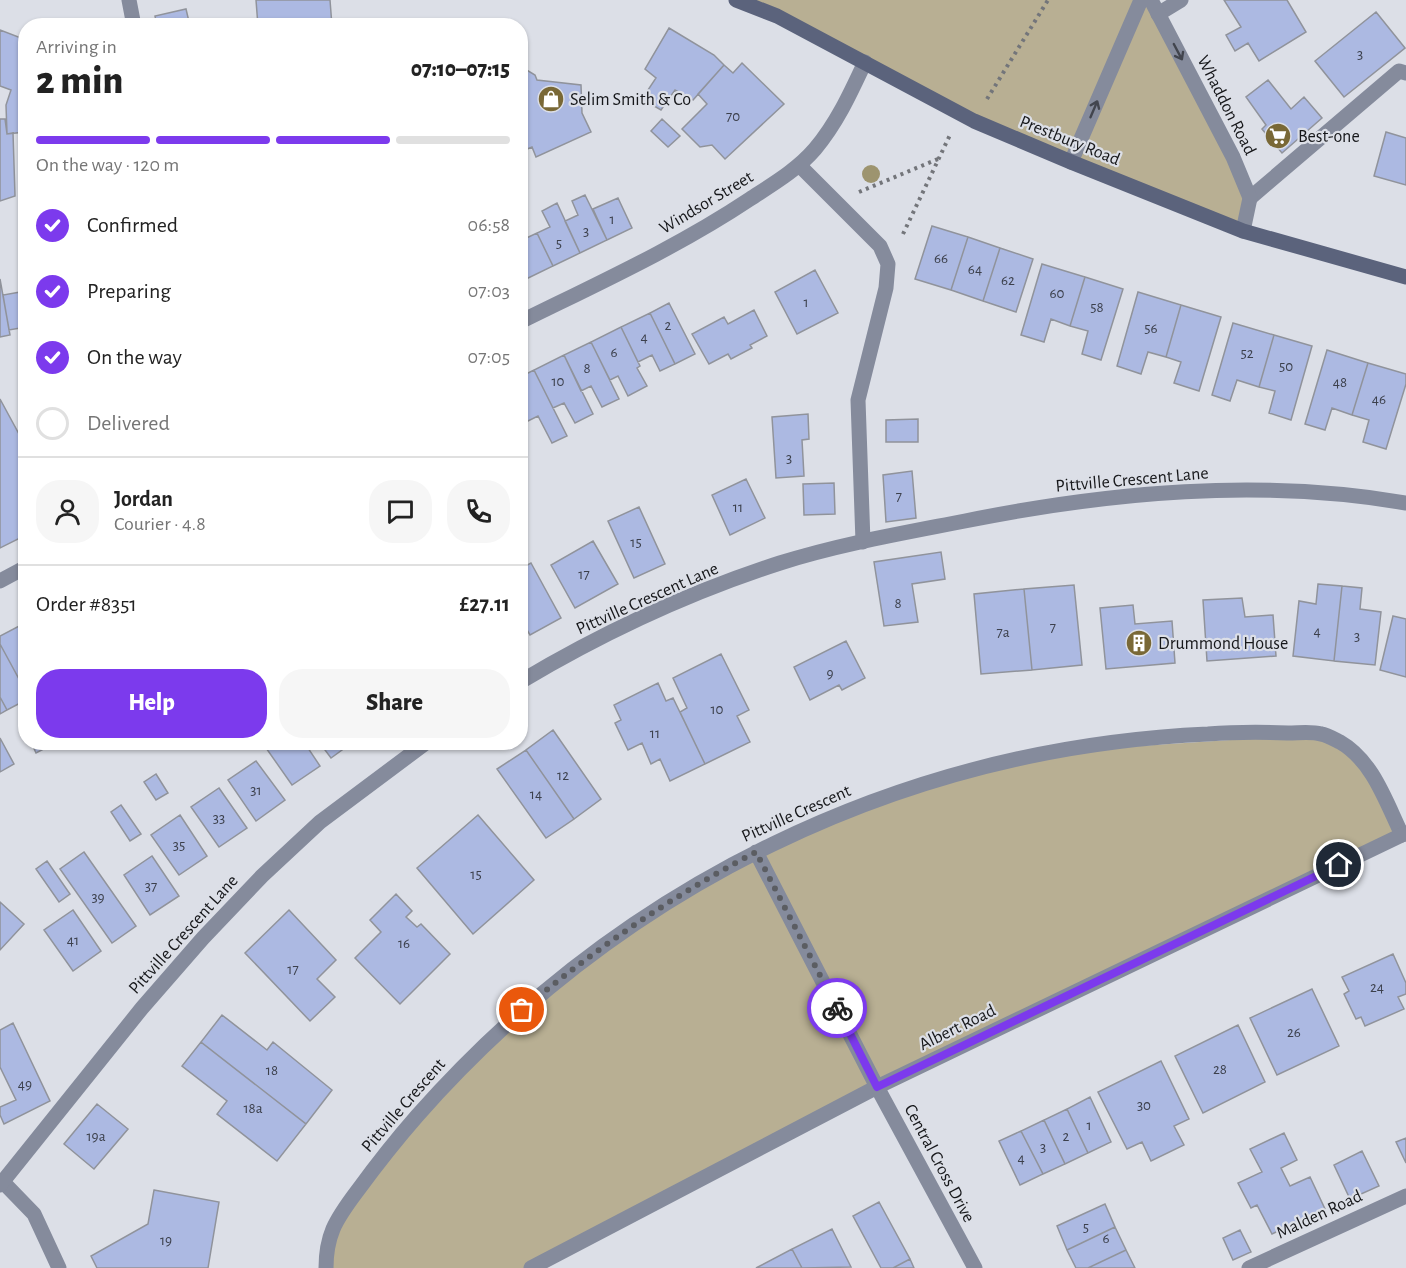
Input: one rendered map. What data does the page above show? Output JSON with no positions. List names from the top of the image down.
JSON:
{
  "streets": {
    "main road": ["Prestbury Road"],
    "street": [
      "Whaddon Road",
      "Windsor Street",
      "Pittville Crescent Lane",
      "Pittville Crescent",
      "Albert Road",
      "Central Cross Drive",
      "Malden Road"
    ]
  },
  "crossings": [
    ["Prestbury Road", "Windsor Street"],
    ["Pittville Crescent", "Albert Road"],
    ["Pittville Crescent", "Central Cross Drive"],
    ["Albert Road", "Central Cross Drive"]
  ],
  "one_way": ["Whaddon Road"],
  "places": {
    "shop": ["Selim Smith & Co"],
    "supermarket": ["Best-one"],
    "building": ["Drummond House"]
  },
  "house_numbers": [
    "3",
    "70",
    "1",
    "3",
    "5",
    "66",
    "64",
    "62",
    "60",
    "1",
    "58",
    "2",
    "56",
    "4",
    "6",
    "52",
    "50",
    "8",
    "10",
    "48",
    "46",
    "3",
    "7",
    "11",
    "15",
    "17",
    "8",
    "7",
    "4",
    "7a",
    "3",
    "9",
    "10",
    "11",
    "12",
    "31",
    "14",
    "33",
    "35",
    "15",
    "37",
    "39",
    "41",
    "16",
    "17",
    "24",
    "26",
    "28",
    "18",
    "49",
    "30",
    "18a",
    "1",
    "19a",
    "2",
    "3",
    "4",
    "5",
    "6",
    "19"
  ],
  "page": {
    "heading": ["2 min", "Arriving in", "07:10–07:15"],
    "panel": [
      "Jordan",
      "Courier · 4.8",
      "Order #8351",
      "£27.11"
    ],
    "bar": "On the way · 120 m",
    "list": [
      ["Confirmed", "06:58"],
      ["Preparing", "07:03"],
      ["On the way", "07:05"],
      "Delivered"
    ],
    "buttons": ["Help", "Share"]
  }
}
